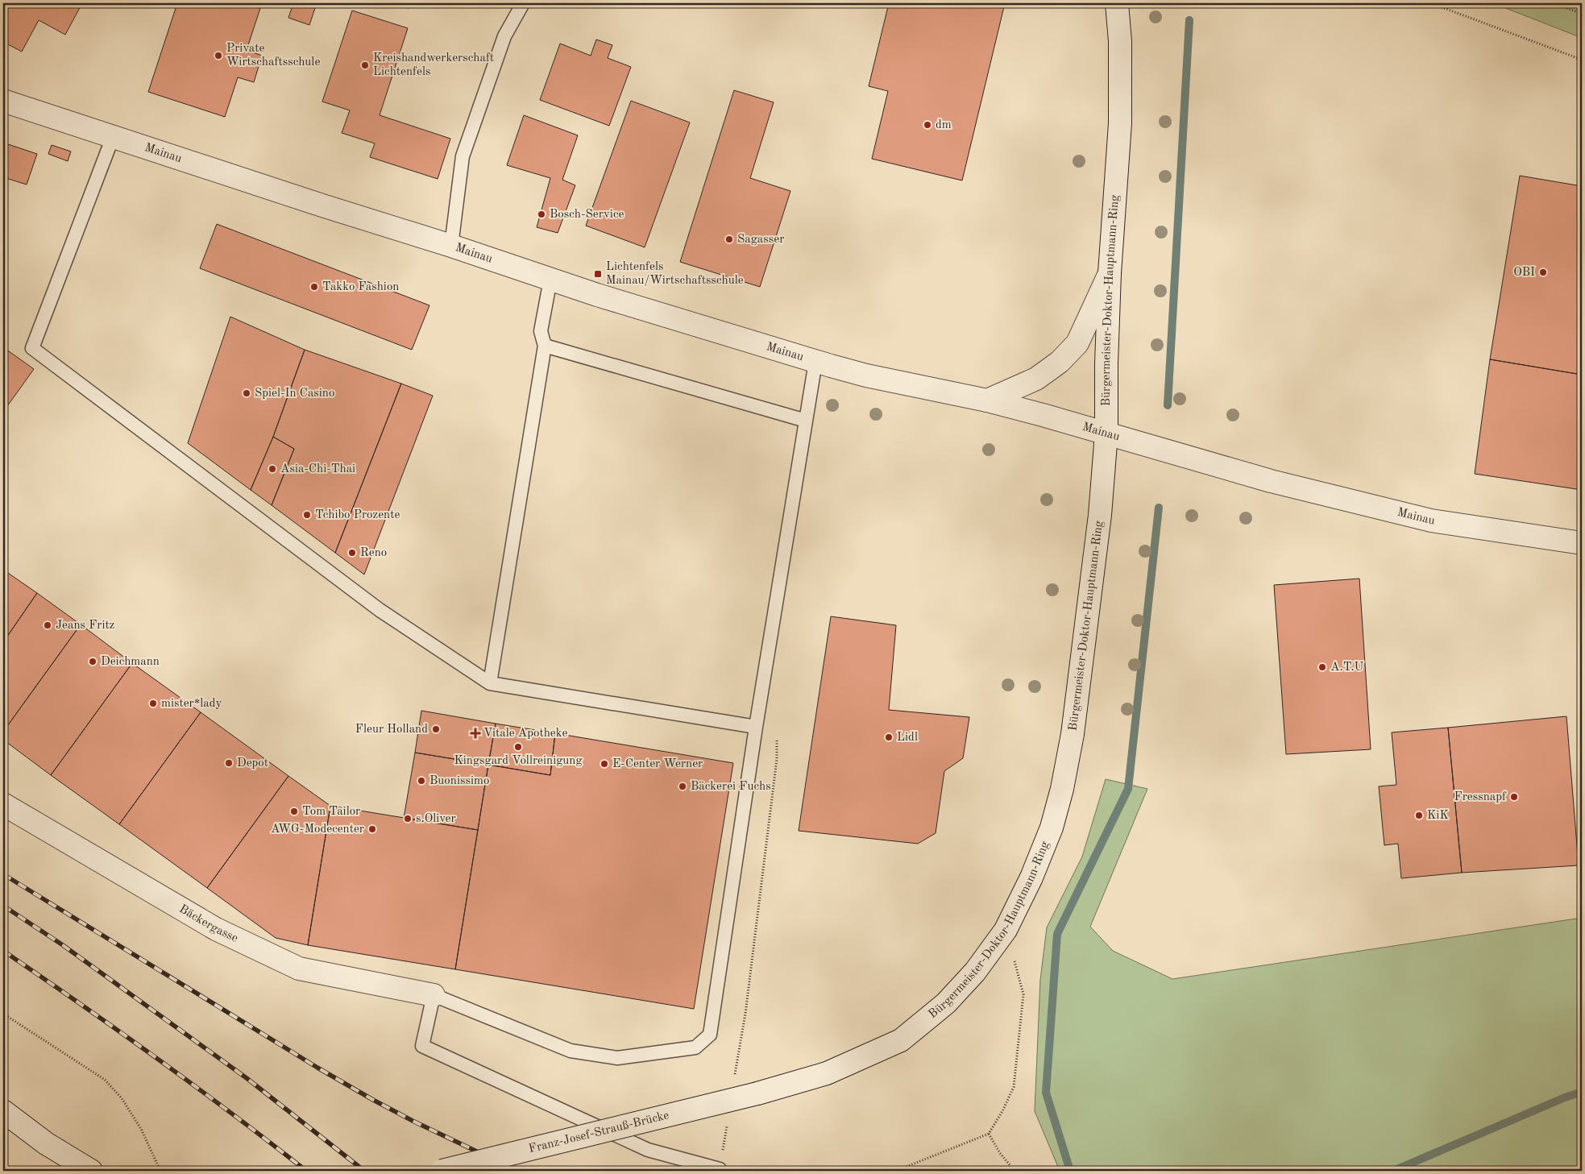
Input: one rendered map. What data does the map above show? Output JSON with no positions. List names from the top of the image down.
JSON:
{
  "streets": {
    "street": [
      "Mainau",
      "Bürgermeister-Doktor-Hauptmann-Ring",
      "Bäckergasse",
      "Franz-Josef-Strauß-Brücke"
    ]
  },
  "crossings": [
    ["Mainau", "Bürgermeister-Doktor-Hauptmann-Ring"],
    ["Bürgermeister-Doktor-Hauptmann-Ring", "Franz-Josef-Strauß-Brücke"]
  ],
  "places": {
    "other": [
      "Private Wirtschaftsschule",
      "Kreishandwerkerschaft Lichtenfels",
      "dm",
      "Bosch-Service",
      "Sagasser",
      "OBI",
      "Takko Fashion",
      "Spiel-In Casino",
      "Asia-Chi-Thai",
      "Tchibo Prozente",
      "Reno",
      "Jeans Fritz",
      "Deichmann",
      "A.T.U",
      "mister*lady",
      "Fleur Holland",
      "Lidl",
      "Kingsgard Vollreinigung",
      "Depot",
      "E-Center Werner",
      "Buonissimo",
      "Bäckerei Fuchs",
      "Fressnapf",
      "Tom Tailor",
      "KiK",
      "s.Oliver",
      "AWG-Modecenter"
    ],
    "transit": ["Lichtenfels Mainau/Wirtschaftsschule"],
    "health": ["Vitale Apotheke"]
  }
}
